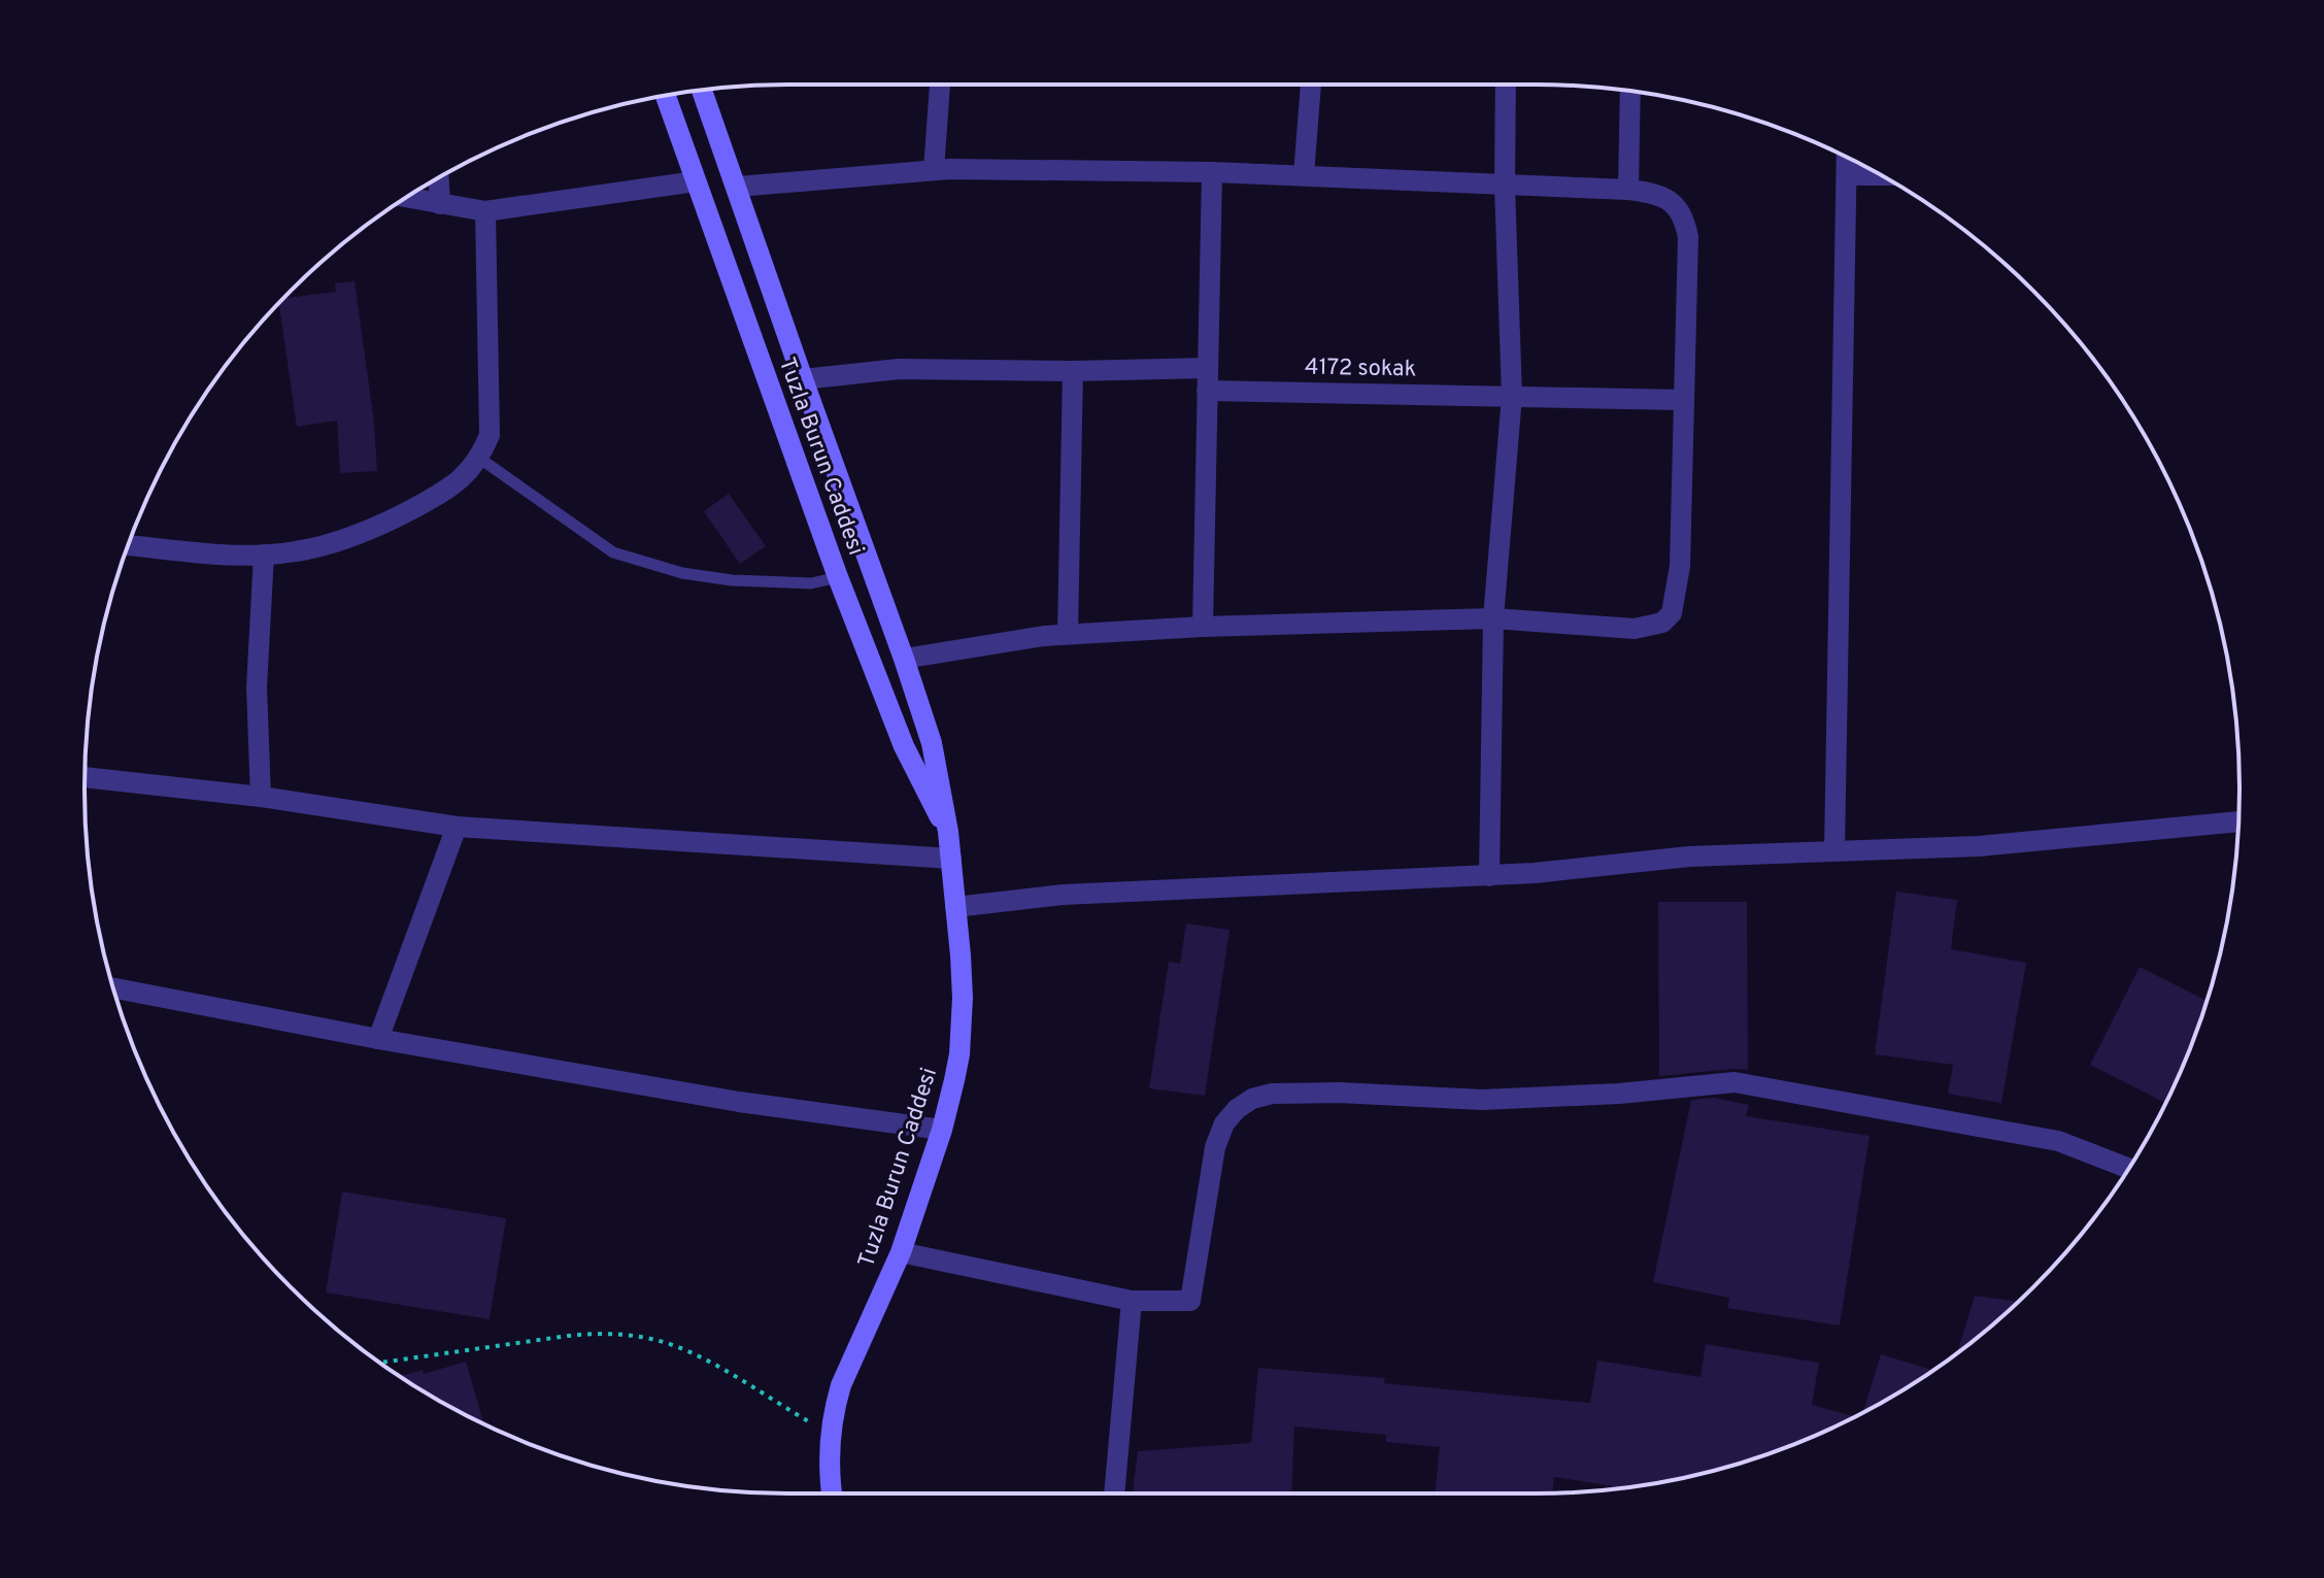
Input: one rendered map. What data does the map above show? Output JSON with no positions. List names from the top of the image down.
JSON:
{
  "streets": {
    "main road": ["Tuzla Burun Caddesi"],
    "street": ["4172 sokak"]
  }
}
